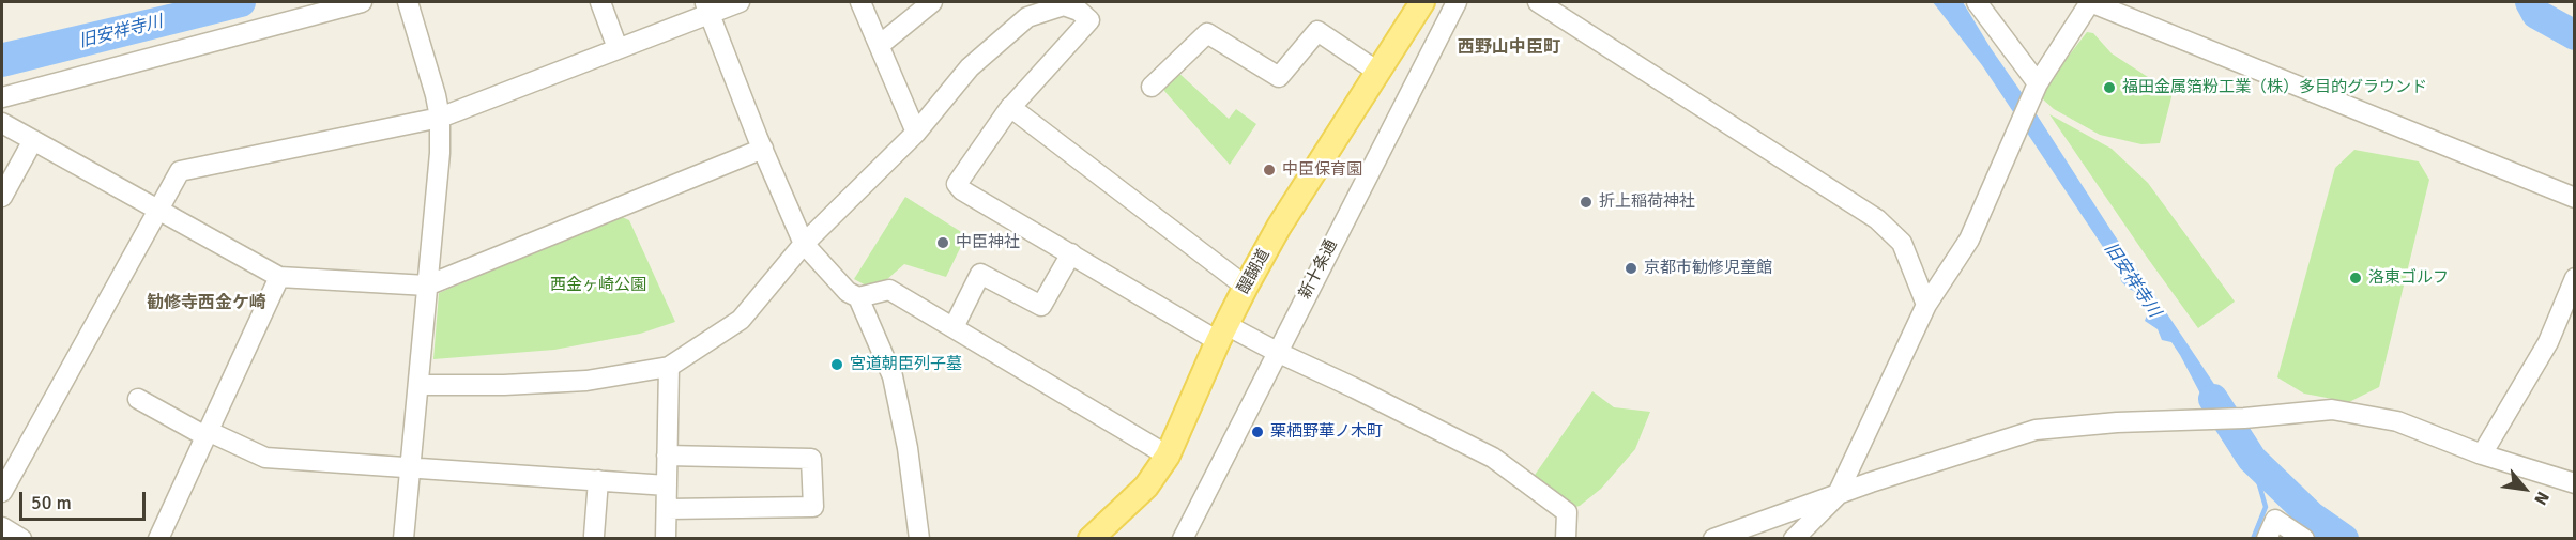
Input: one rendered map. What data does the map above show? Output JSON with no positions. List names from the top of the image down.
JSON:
{
  "streets": {
    "main road": ["醍醐道"],
    "street": ["新十条通"]
  },
  "districts": ["西野山中臣町", "勧修寺西金ケ崎"],
  "water": ["旧安祥寺川"],
  "parks": ["西金ヶ崎公園"],
  "places": [
    "福田金属箔粉工業（株）多目的グラウンド",
    "中臣保育園",
    "折上稲荷神社",
    "中臣神社",
    "京都市勧修児童館",
    "洛東ゴルフ",
    "宮道朝臣列子墓",
    "栗栖野華ノ木町"
  ],
  "scale_bar": "50 m",
  "north": "bottom right"
}
